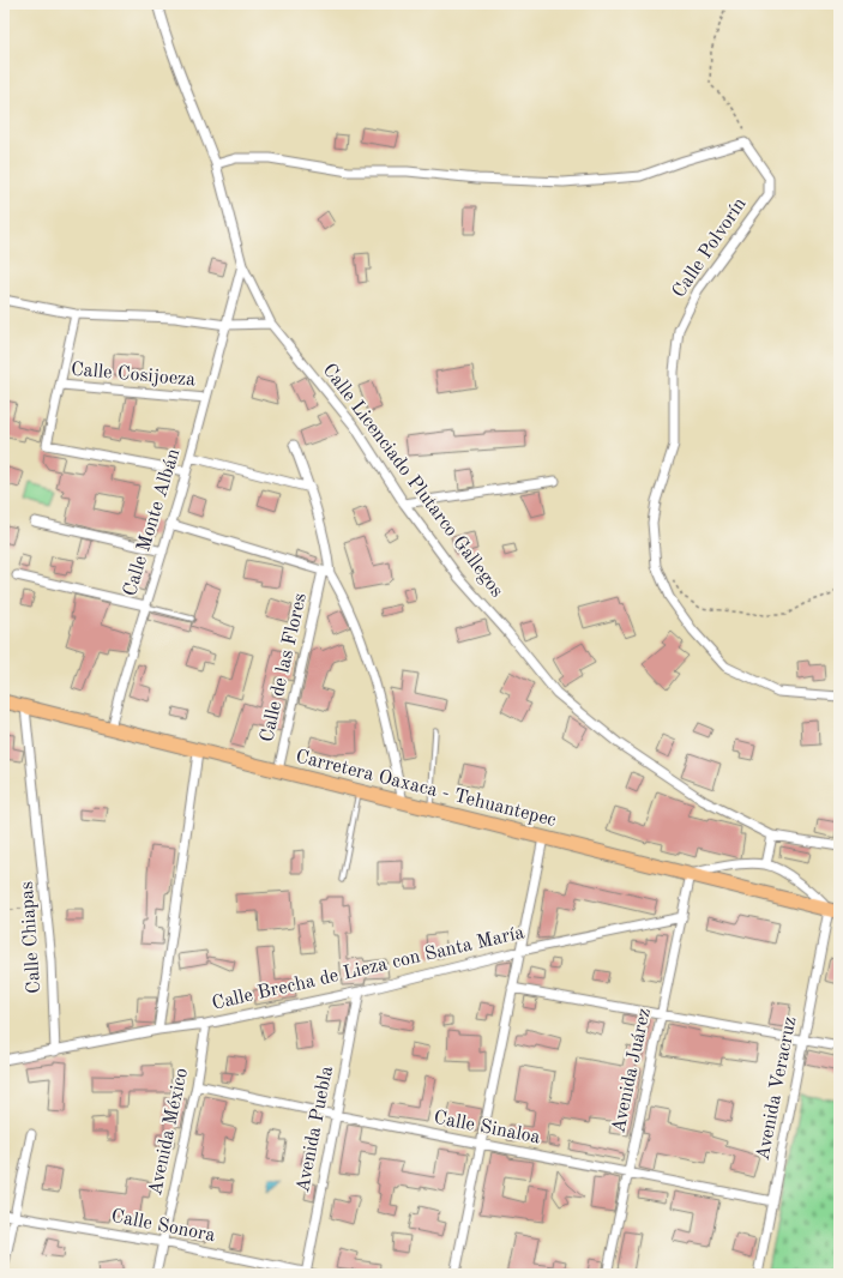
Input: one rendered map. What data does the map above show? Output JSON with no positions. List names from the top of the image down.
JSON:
{
  "streets": {
    "main road": ["Carretera Oaxaca - Tehuantepec"],
    "street": [
      "Calle Polvorín",
      "Calle Cosijoeza",
      "Calle Licenciado Plutarco Gallegos",
      "Calle Monte Albán",
      "Calle de las Flores",
      "Calle Chiapas",
      "Calle Brecha de Lieza con Santa María",
      "Avenida Juárez",
      "Avenida Veracruz",
      "Calle Sinaloa",
      "Avenida Puebla",
      "Avenida México",
      "Calle Sonora"
    ]
  },
  "crossings": [
    ["Calle Cosijoeza", "Calle Monte Albán"],
    ["Calle Licenciado Plutarco Gallegos", "Calle Monte Albán"],
    ["Calle Monte Albán", "Calle de las Flores"],
    ["Calle Monte Albán", "Carretera Oaxaca - Tehuantepec"],
    ["Calle de las Flores", "Carretera Oaxaca - Tehuantepec"],
    ["Carretera Oaxaca - Tehuantepec", "Calle Chiapas"],
    ["Carretera Oaxaca - Tehuantepec", "Avenida Juárez"],
    ["Carretera Oaxaca - Tehuantepec", "Avenida Veracruz"],
    ["Calle Chiapas", "Calle Brecha de Lieza con Santa María"],
    ["Calle Brecha de Lieza con Santa María", "Avenida Juárez"],
    ["Calle Brecha de Lieza con Santa María", "Avenida Puebla"],
    ["Calle Brecha de Lieza con Santa María", "Avenida México"],
    ["Avenida Juárez", "Calle Sinaloa"],
    ["Avenida Veracruz", "Calle Sinaloa"],
    ["Calle Sinaloa", "Avenida Puebla"],
    ["Calle Sinaloa", "Avenida México"],
    ["Avenida Puebla", "Calle Sonora"],
    ["Avenida México", "Calle Sonora"]
  ]
}
